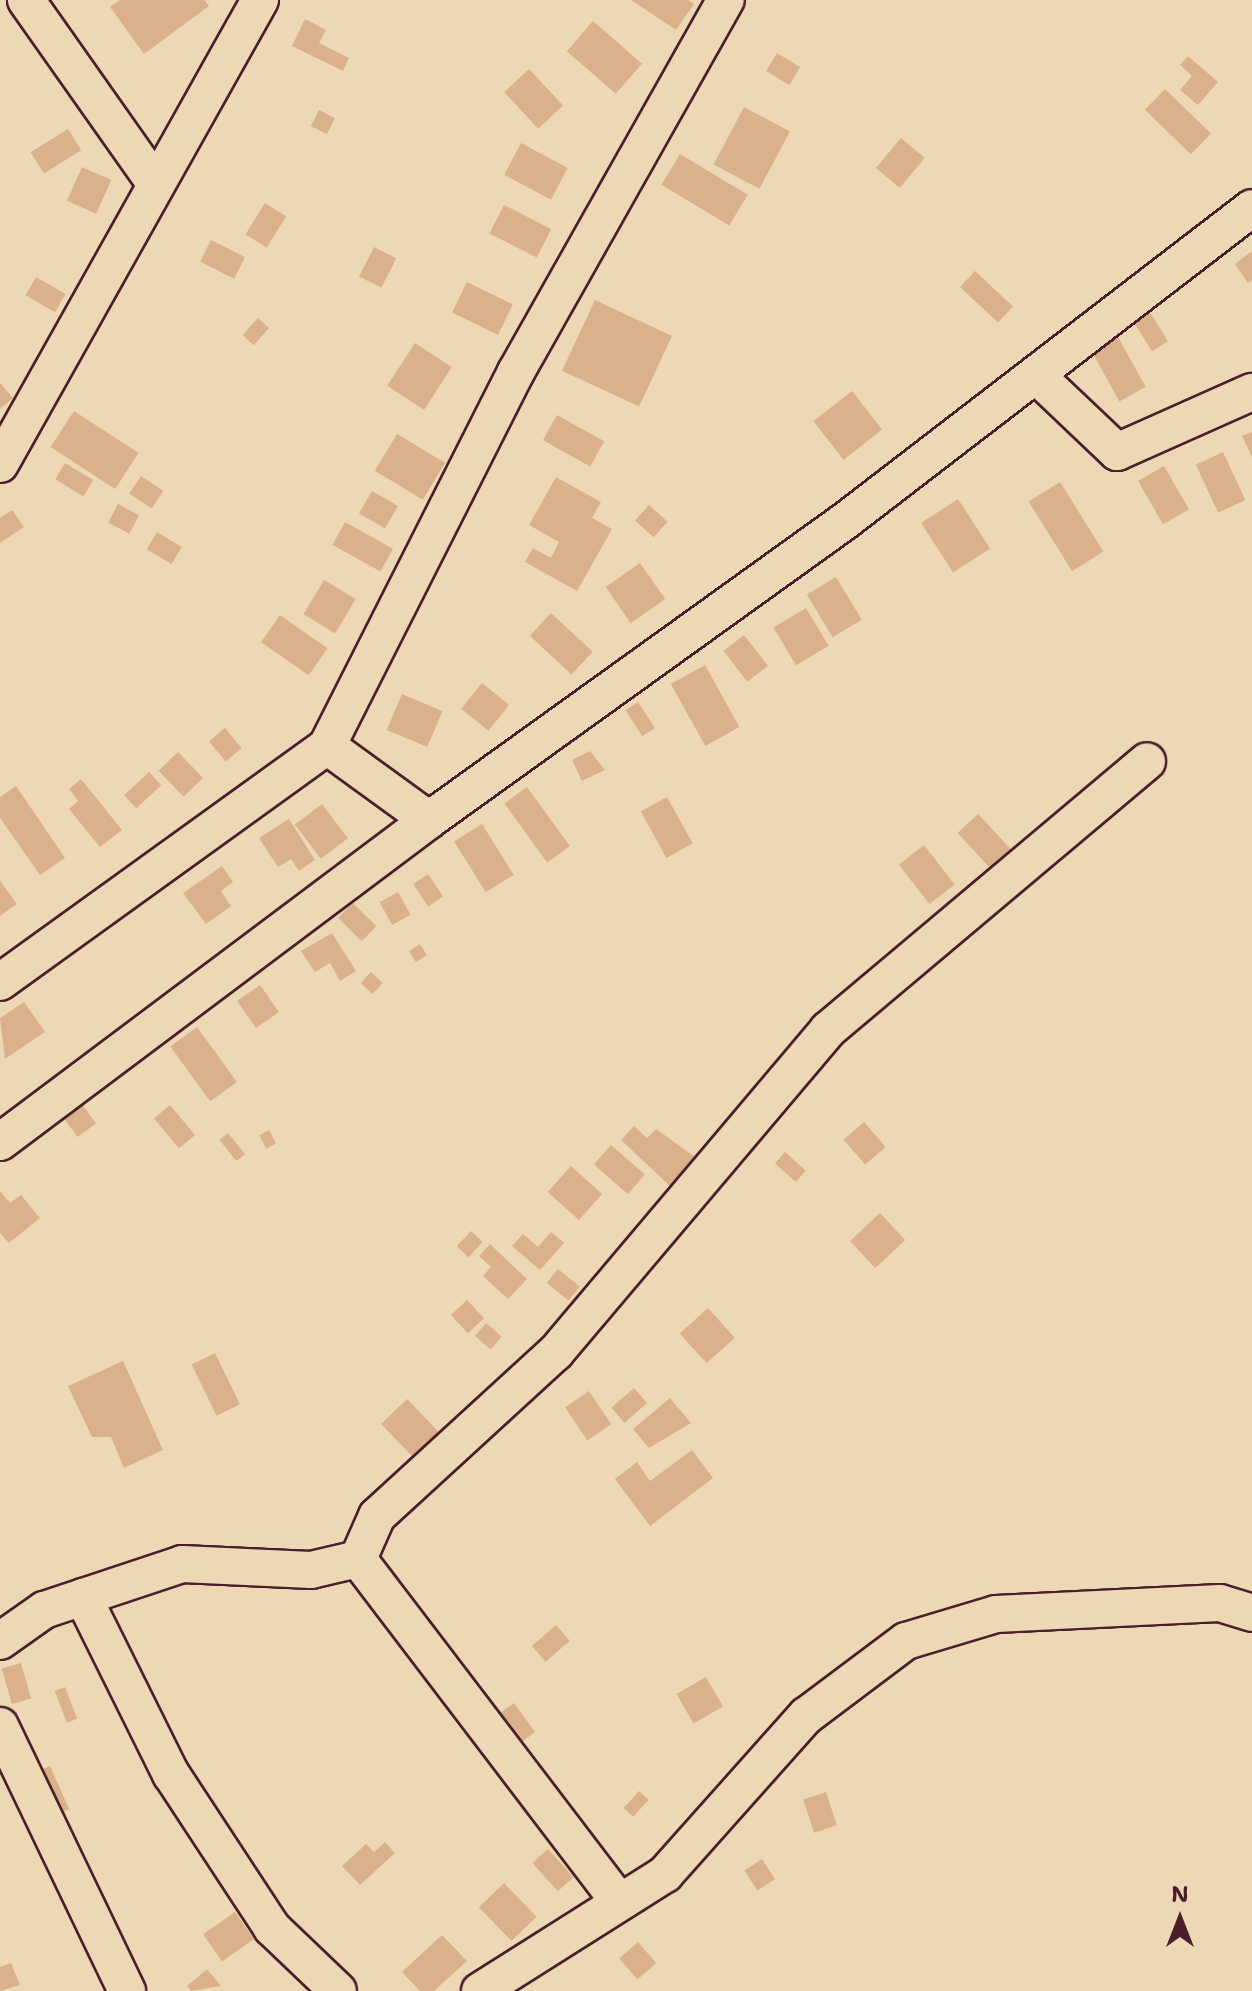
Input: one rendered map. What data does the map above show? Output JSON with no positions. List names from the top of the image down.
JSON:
{
  "north": "top"
}
